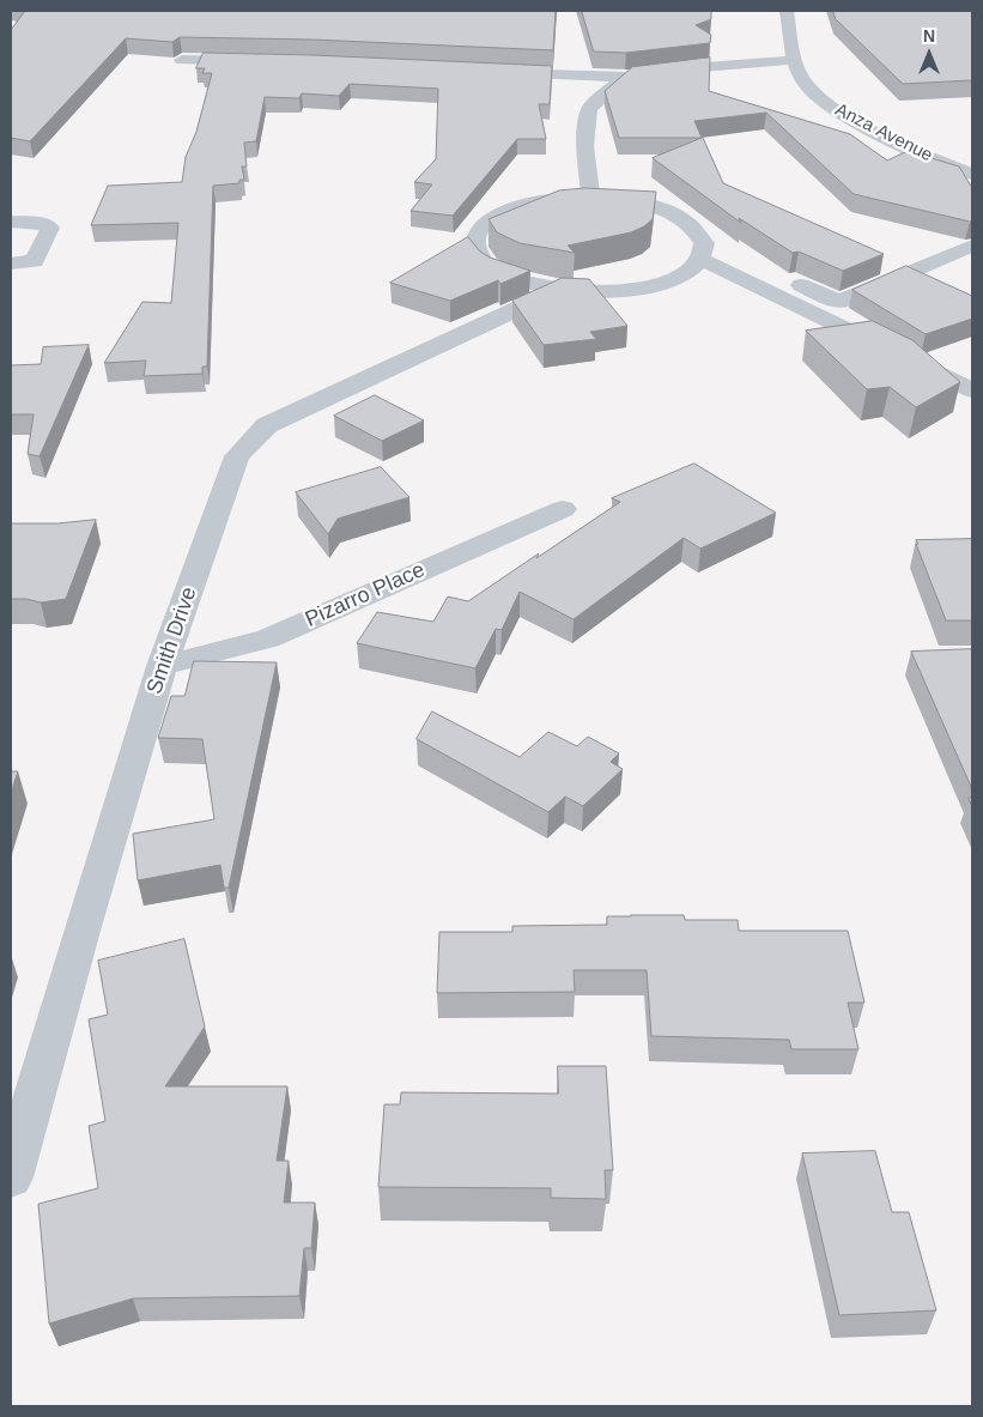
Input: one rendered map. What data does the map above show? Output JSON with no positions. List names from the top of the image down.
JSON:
{
  "streets": {
    "street": ["Anza Avenue", "Pizarro Place", "Smith Drive"]
  },
  "crossings": [
    ["Pizarro Place", "Smith Drive"]
  ],
  "north": "top"
}
